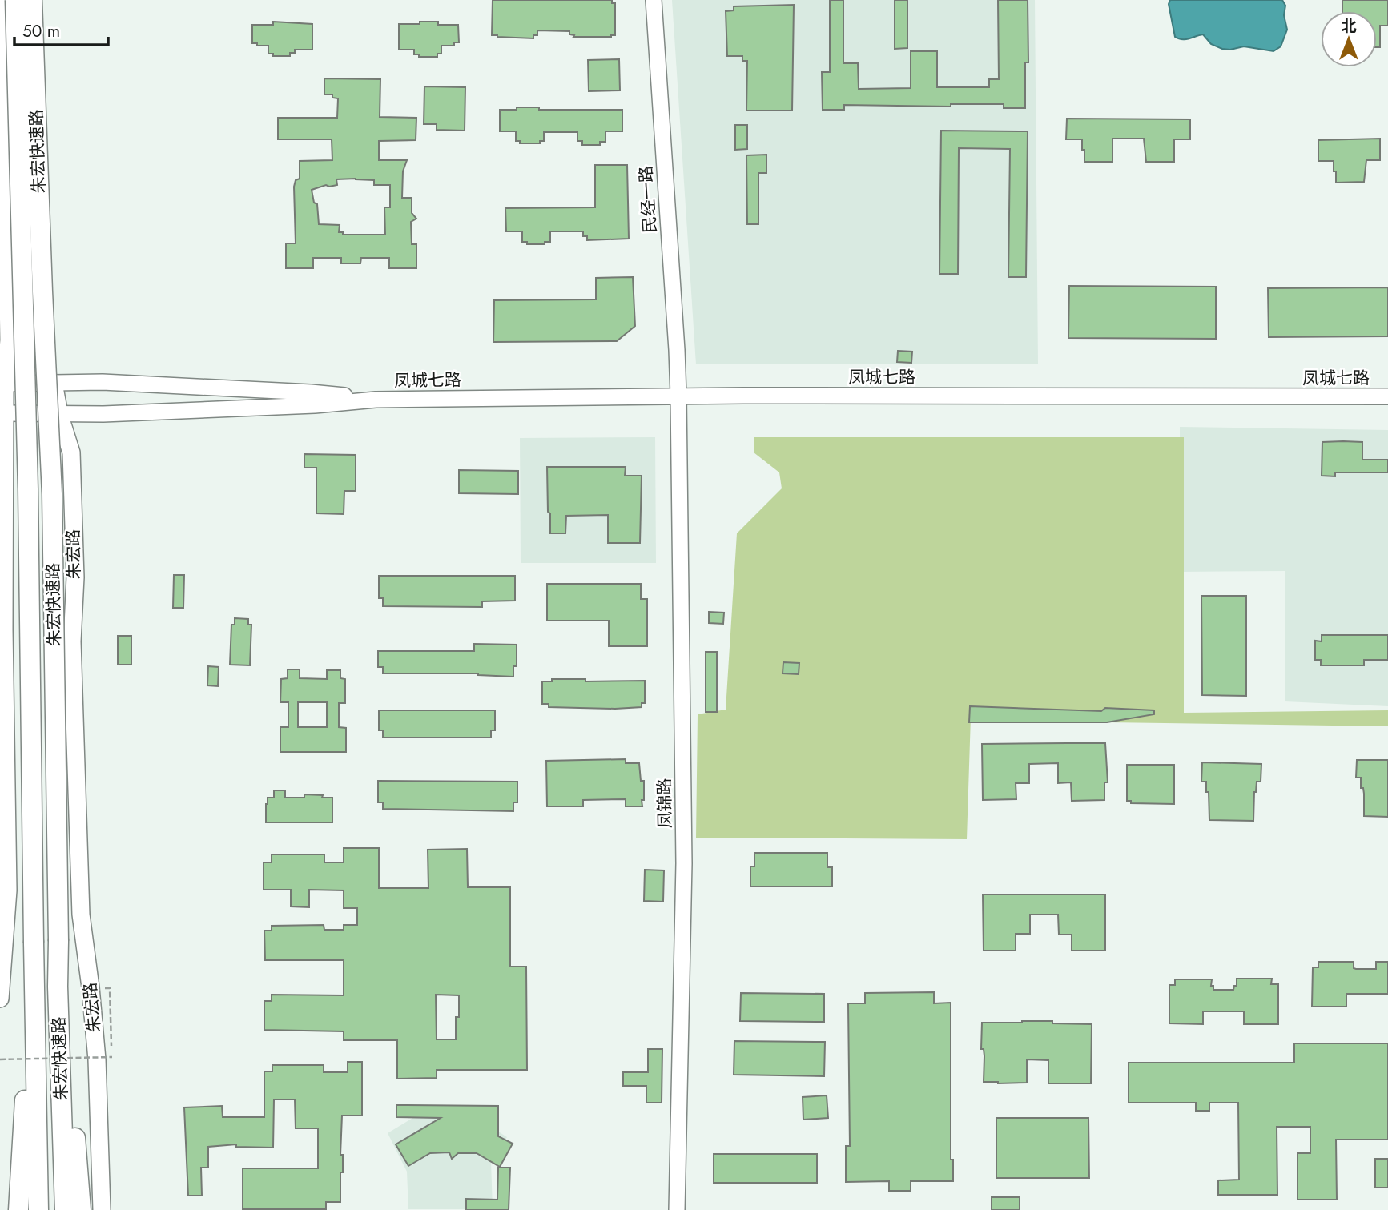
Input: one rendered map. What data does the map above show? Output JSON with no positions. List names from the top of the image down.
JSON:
{
  "streets": {
    "highway": ["朱宏快速路"],
    "main road": ["朱宏路"],
    "street": ["民经一路", "凤城七路", "凤锦路"]
  },
  "crossings": [
    ["民经一路", "凤城七路"],
    ["民经一路", "凤锦路"],
    ["凤城七路", "朱宏路"],
    ["凤城七路", "凤锦路"]
  ],
  "scale_bar": "50 m",
  "north": "top"
}
